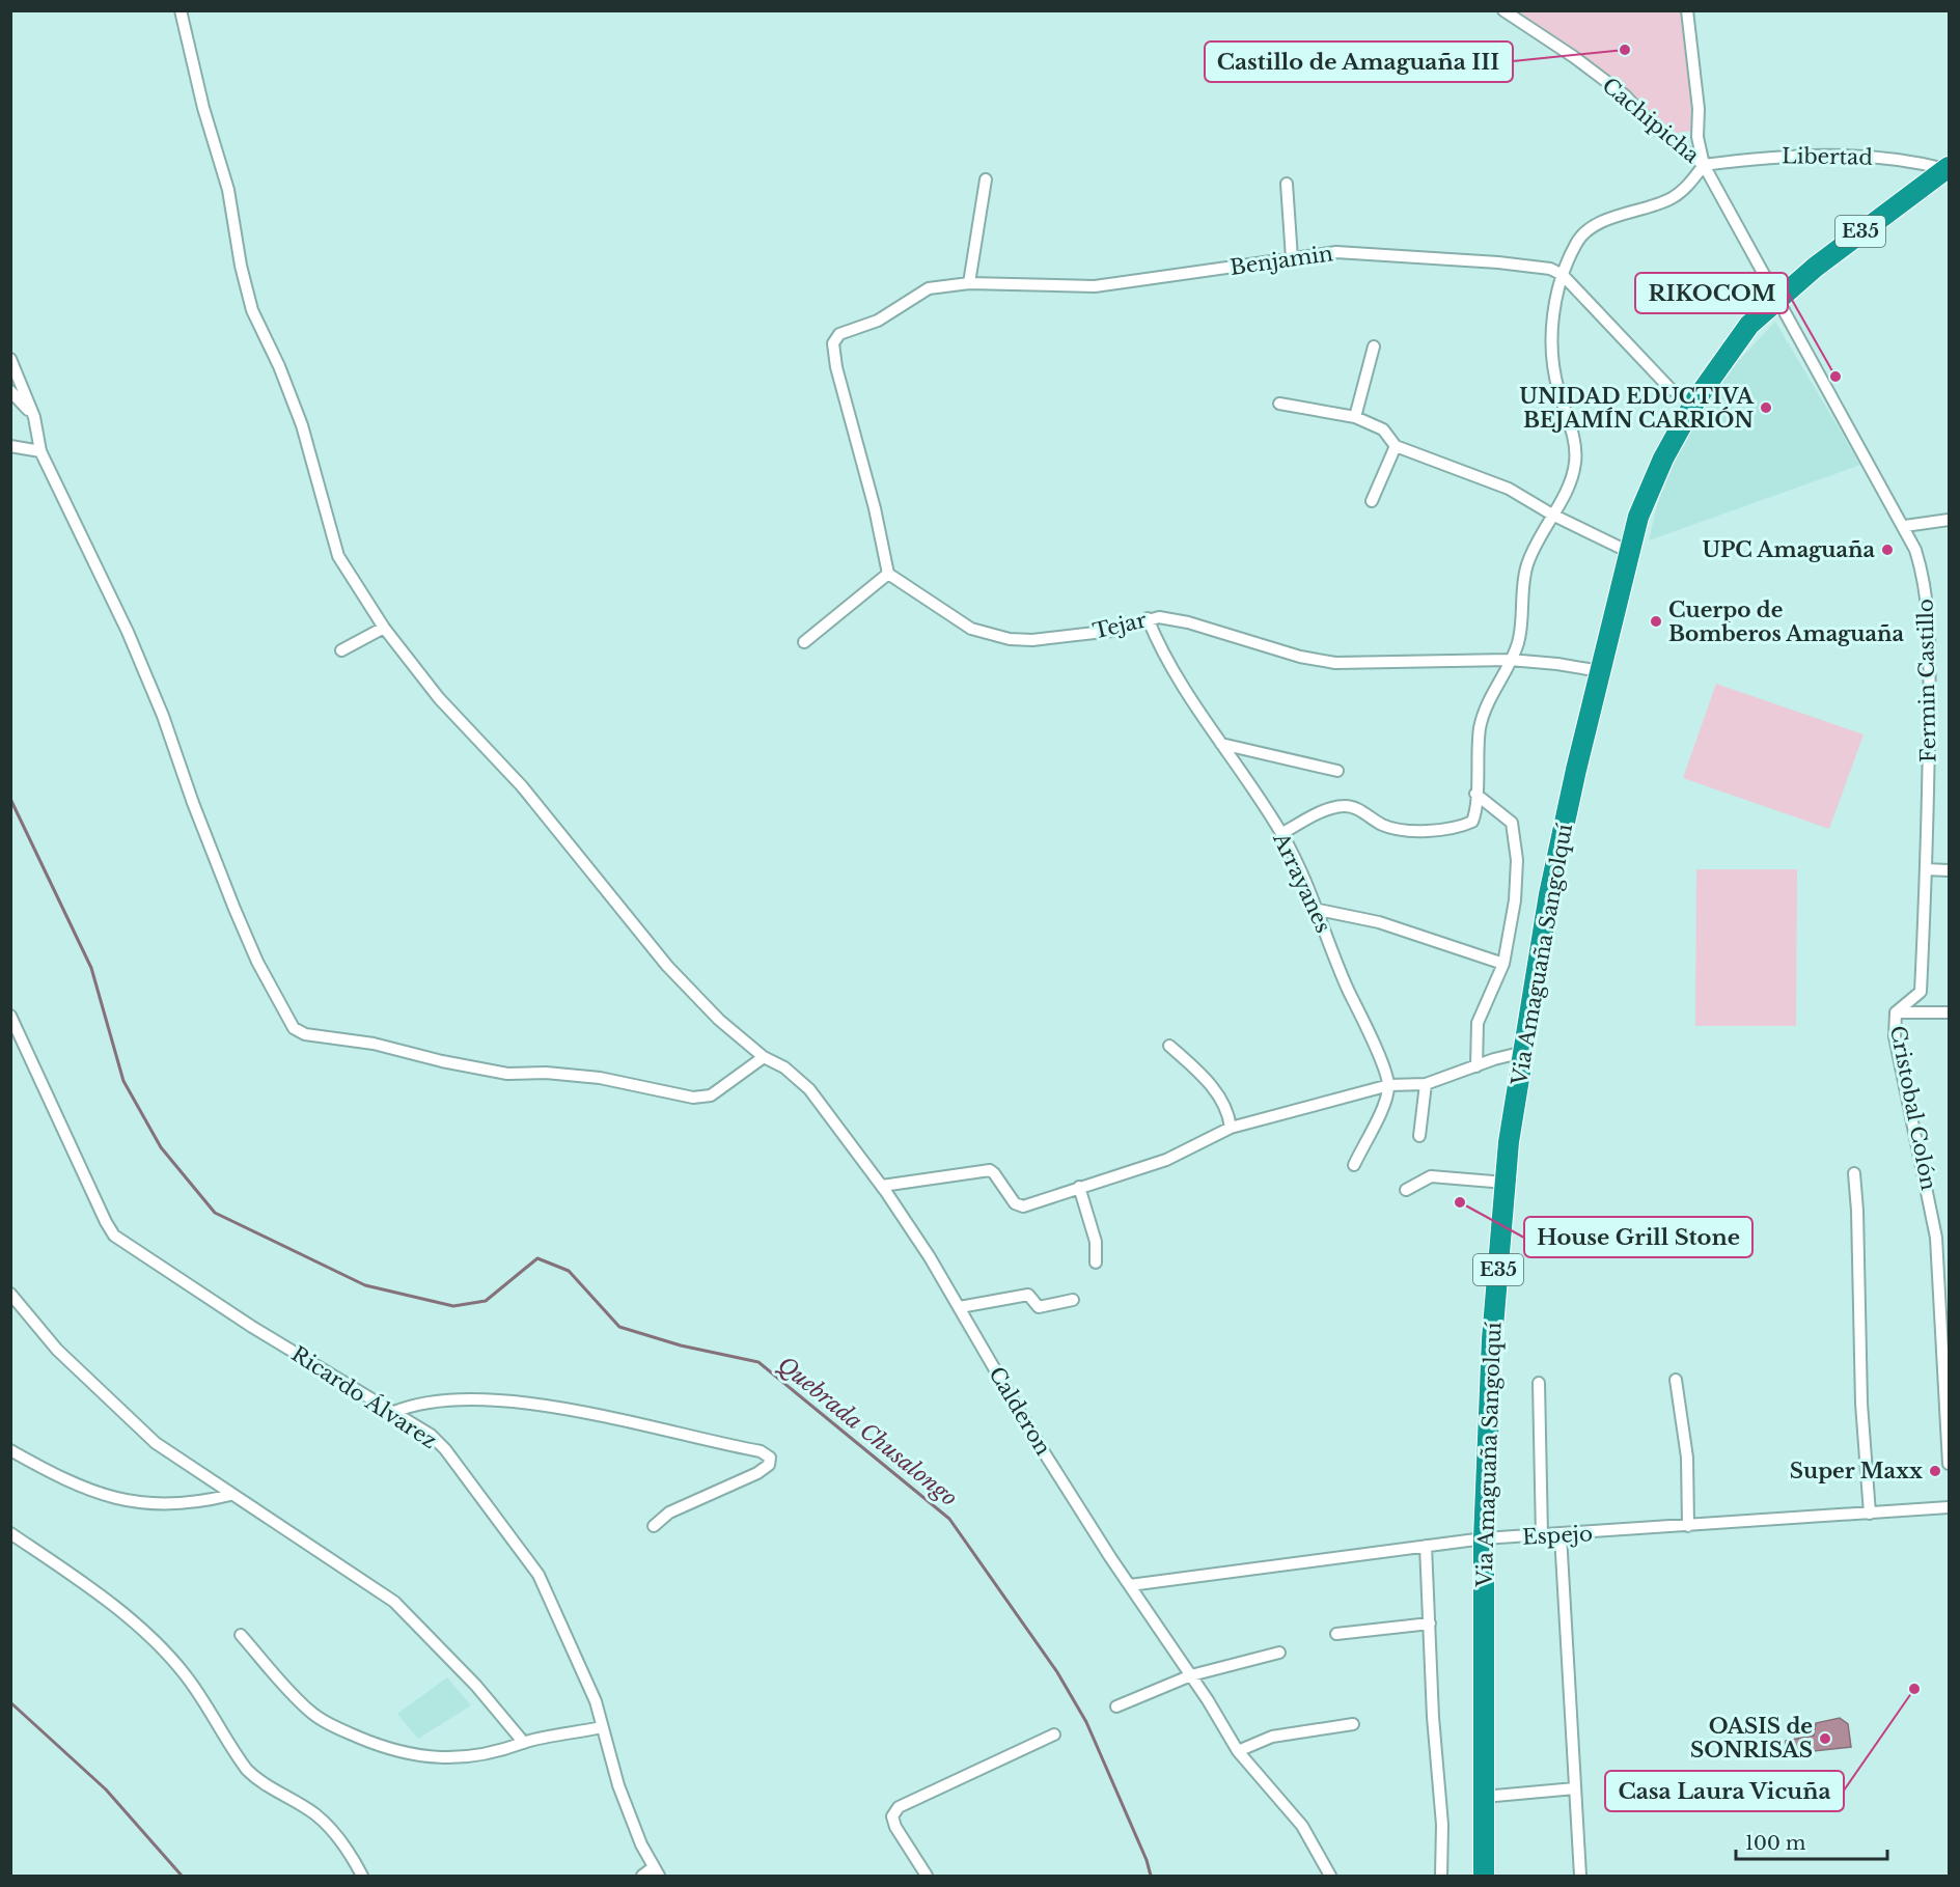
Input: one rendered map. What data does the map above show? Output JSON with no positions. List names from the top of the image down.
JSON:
{
  "streets": {
    "highway": ["E35", "Via Amaguaña Sangolquí"],
    "street": [
      "Cachipicha",
      "Libertad",
      "Benjamin",
      "Tejar",
      "Fermin Castillo",
      "Arrayanes",
      "Cristobal Colón",
      "Ricardo Álvarez",
      "Calderon",
      "Espejo"
    ]
  },
  "crossings": [
    ["Cachipicha", "Libertad"],
    ["Cachipicha", "Fermin Castillo"],
    ["Cachipicha", "Via Amaguaña Sangolquí"],
    ["Libertad", "Via Amaguaña Sangolquí"],
    ["Benjamin", "Tejar"],
    ["Tejar", "Arrayanes"],
    ["Tejar", "Via Amaguaña Sangolquí"],
    ["Fermin Castillo", "Via Amaguaña Sangolquí"],
    ["Via Amaguaña Sangolquí", "Espejo"],
    ["Calderon", "Espejo"]
  ],
  "water": ["Quebrada Chusalongo"],
  "places": [
    "Castillo de Amaguaña III",
    "RIKOCOM",
    "UNIDAD EDUCTIVA BEJAMÍN CARRIÓN",
    "UPC Amaguaña",
    "Cuerpo de Bomberos Amaguaña",
    "House Grill Stone",
    "Super Maxx",
    "Casa Laura Vicuña",
    "OASIS de SONRISAS"
  ],
  "scale_bar": "100 m"
}
